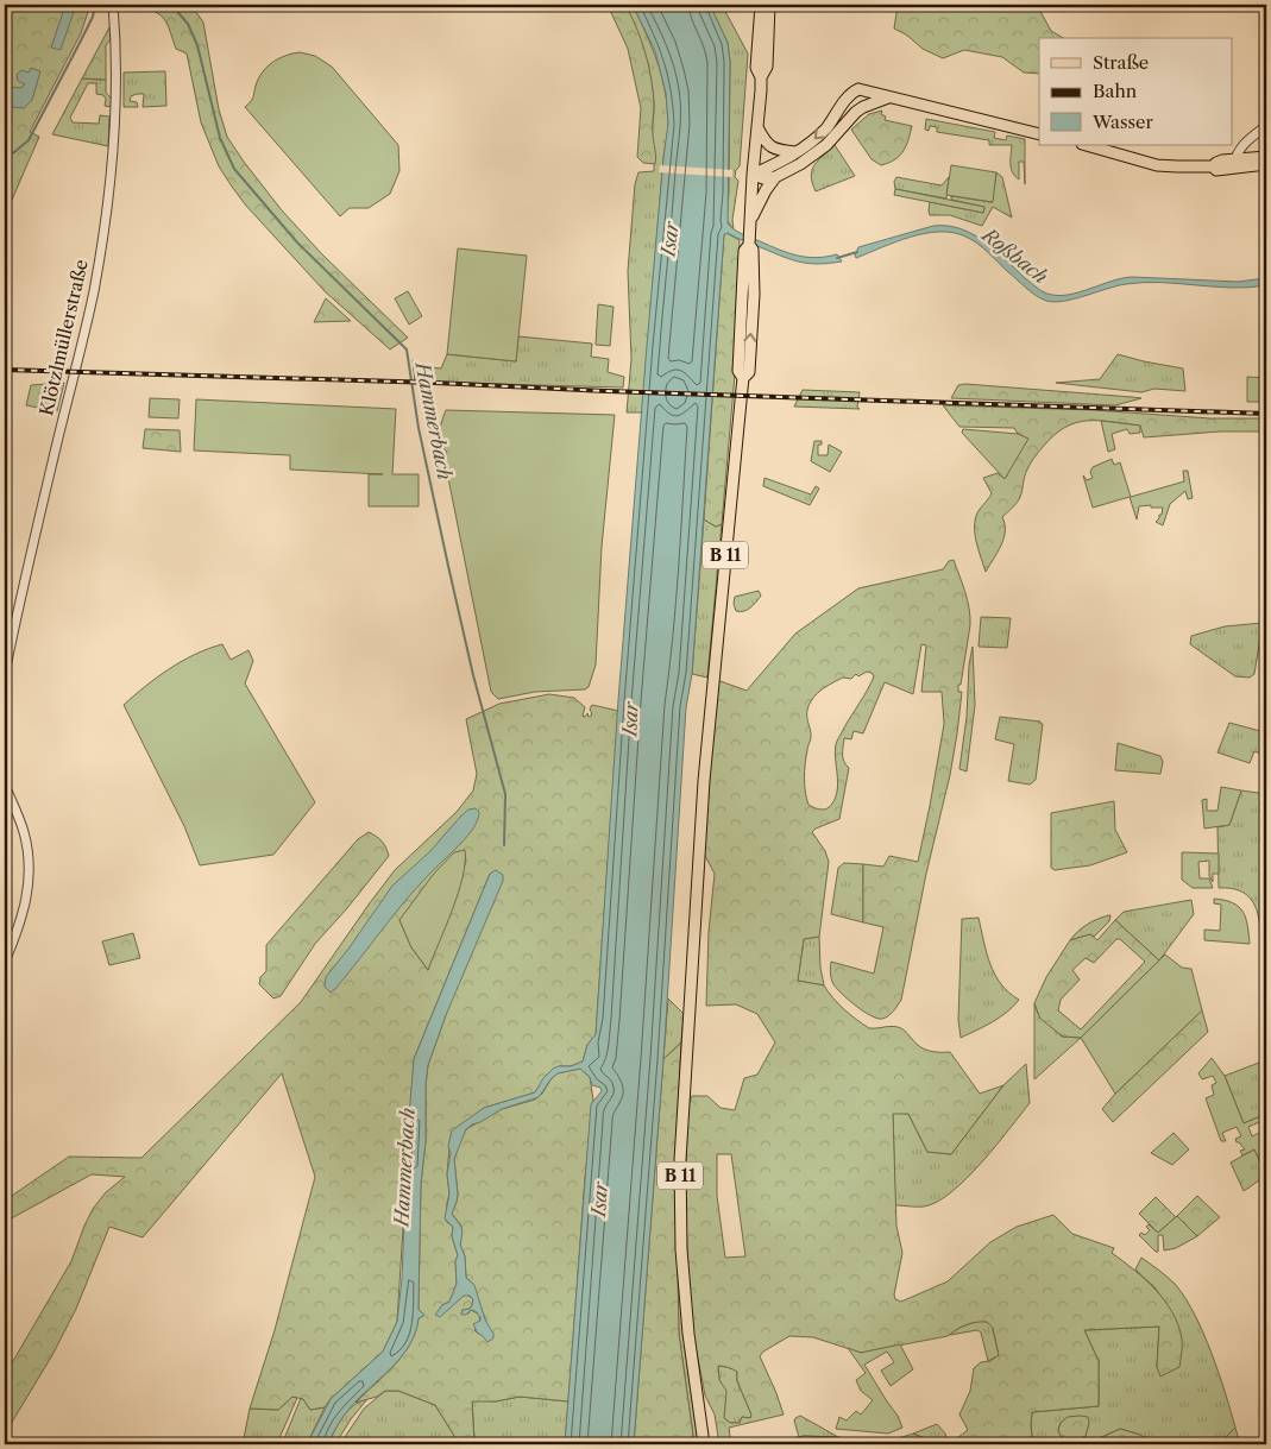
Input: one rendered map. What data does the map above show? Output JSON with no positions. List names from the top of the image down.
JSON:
{
  "streets": {
    "main road": ["B 11"],
    "street": ["Klötzlmüllerstraße"]
  },
  "water": ["Isar", "Roßbach", "Hammerbach"],
  "legend": ["Straße", "Bahn", "Wasser"]
}
